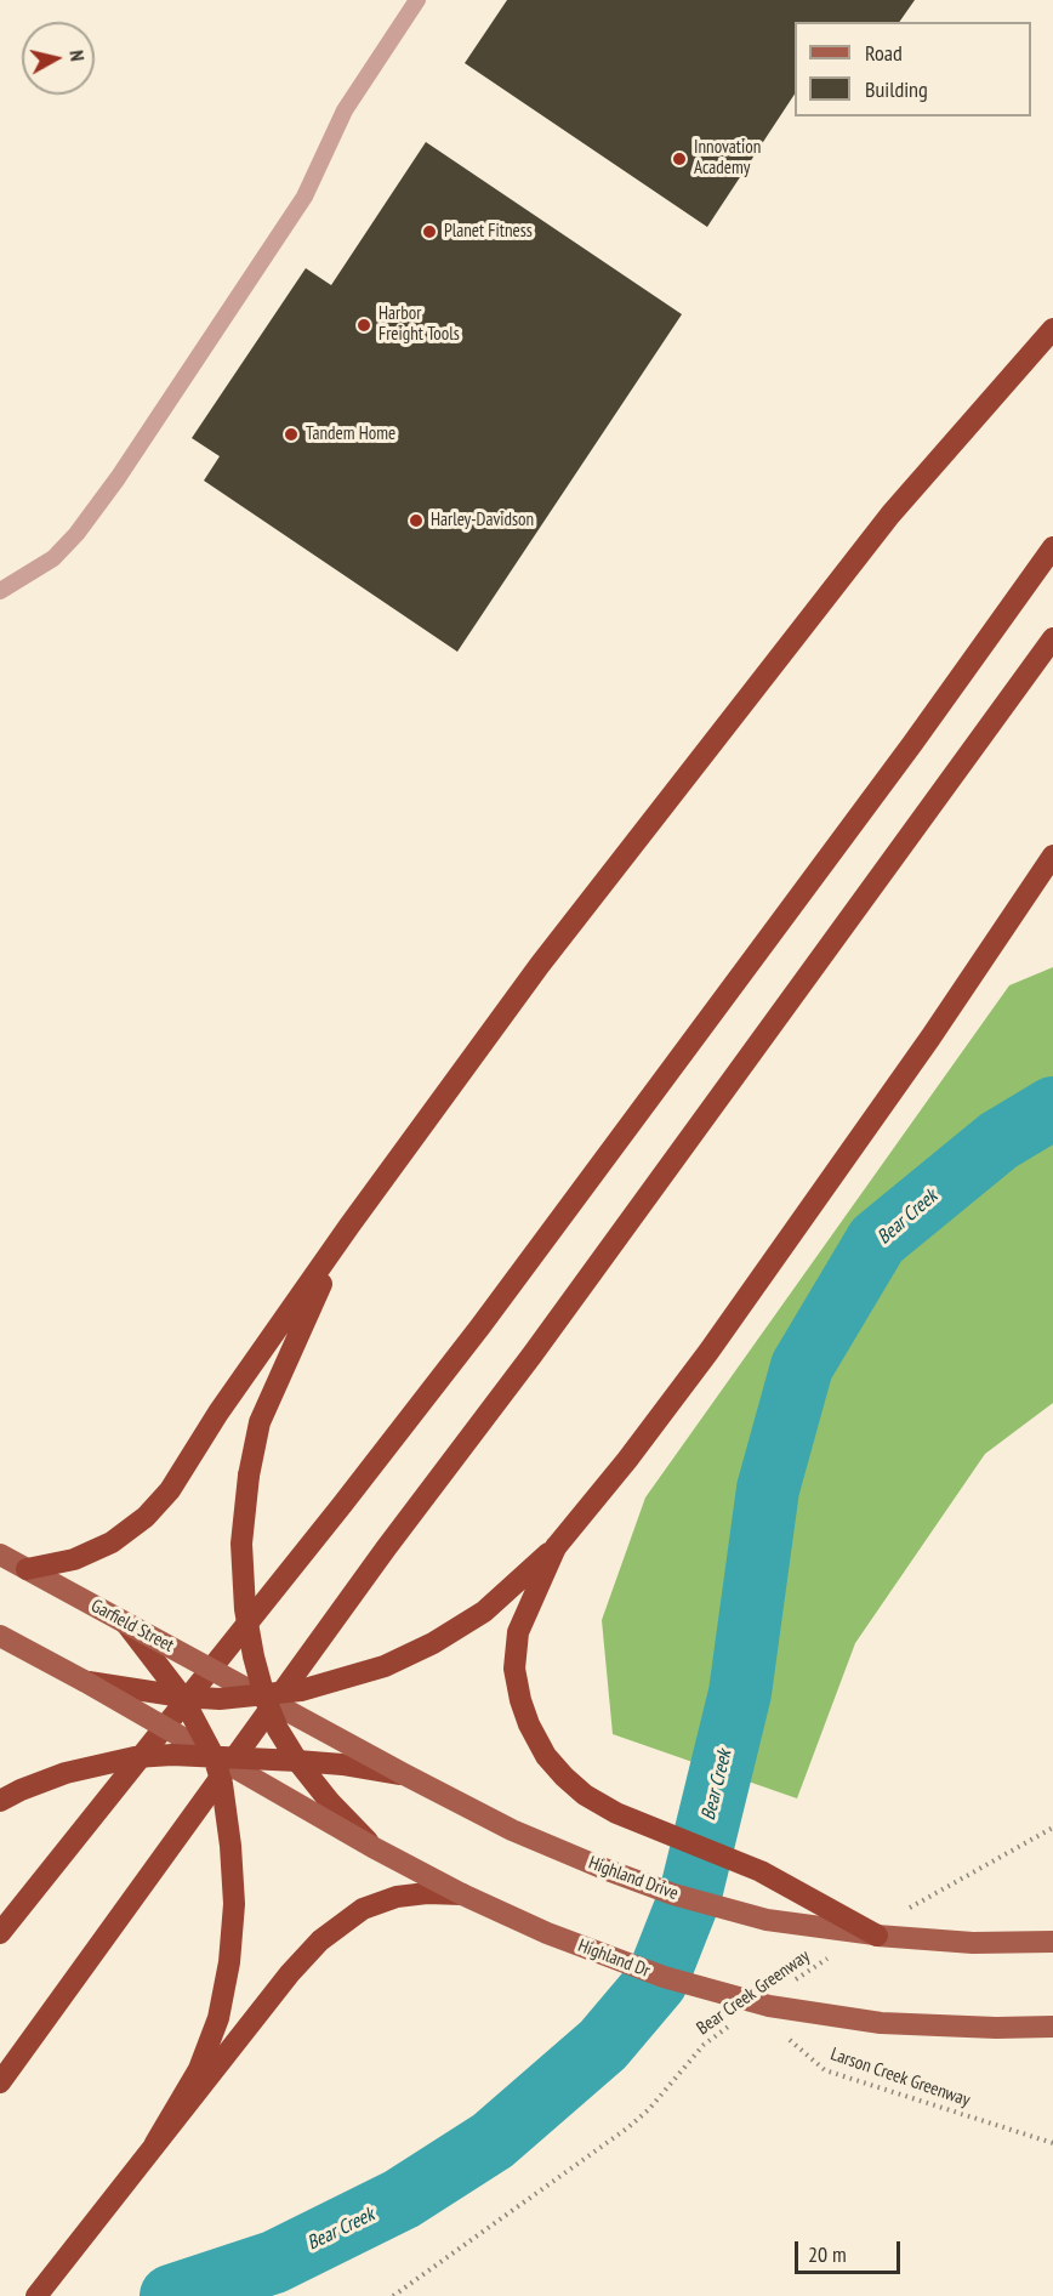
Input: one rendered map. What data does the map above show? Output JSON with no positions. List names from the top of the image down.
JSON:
{
  "streets": {
    "main road": ["Garfield Street", "Highland Drive", "Highland Dr"],
    "path": ["Bear Creek Greenway", "Larson Creek Greenway"]
  },
  "water": ["Bear Creek"],
  "places": [
    "Innovation Academy",
    "Planet Fitness",
    "Harbor Freight Tools",
    "Tandem Home",
    "Harley-Davidson"
  ],
  "legend": ["Road", "Building"],
  "scale_bar": "20 m",
  "north": "right"
}
